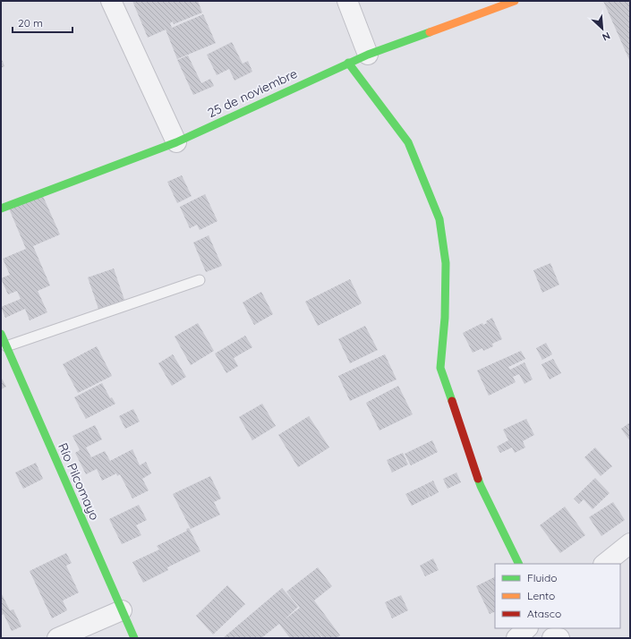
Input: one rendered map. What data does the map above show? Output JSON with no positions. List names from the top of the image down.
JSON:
{
  "streets": {
    "street": ["25 de noviembre", "Río Pilcomayo"]
  },
  "legend": ["Fluido", "Lento", "Atasco"],
  "scale_bar": "20 m",
  "north": "bottom right"
}
